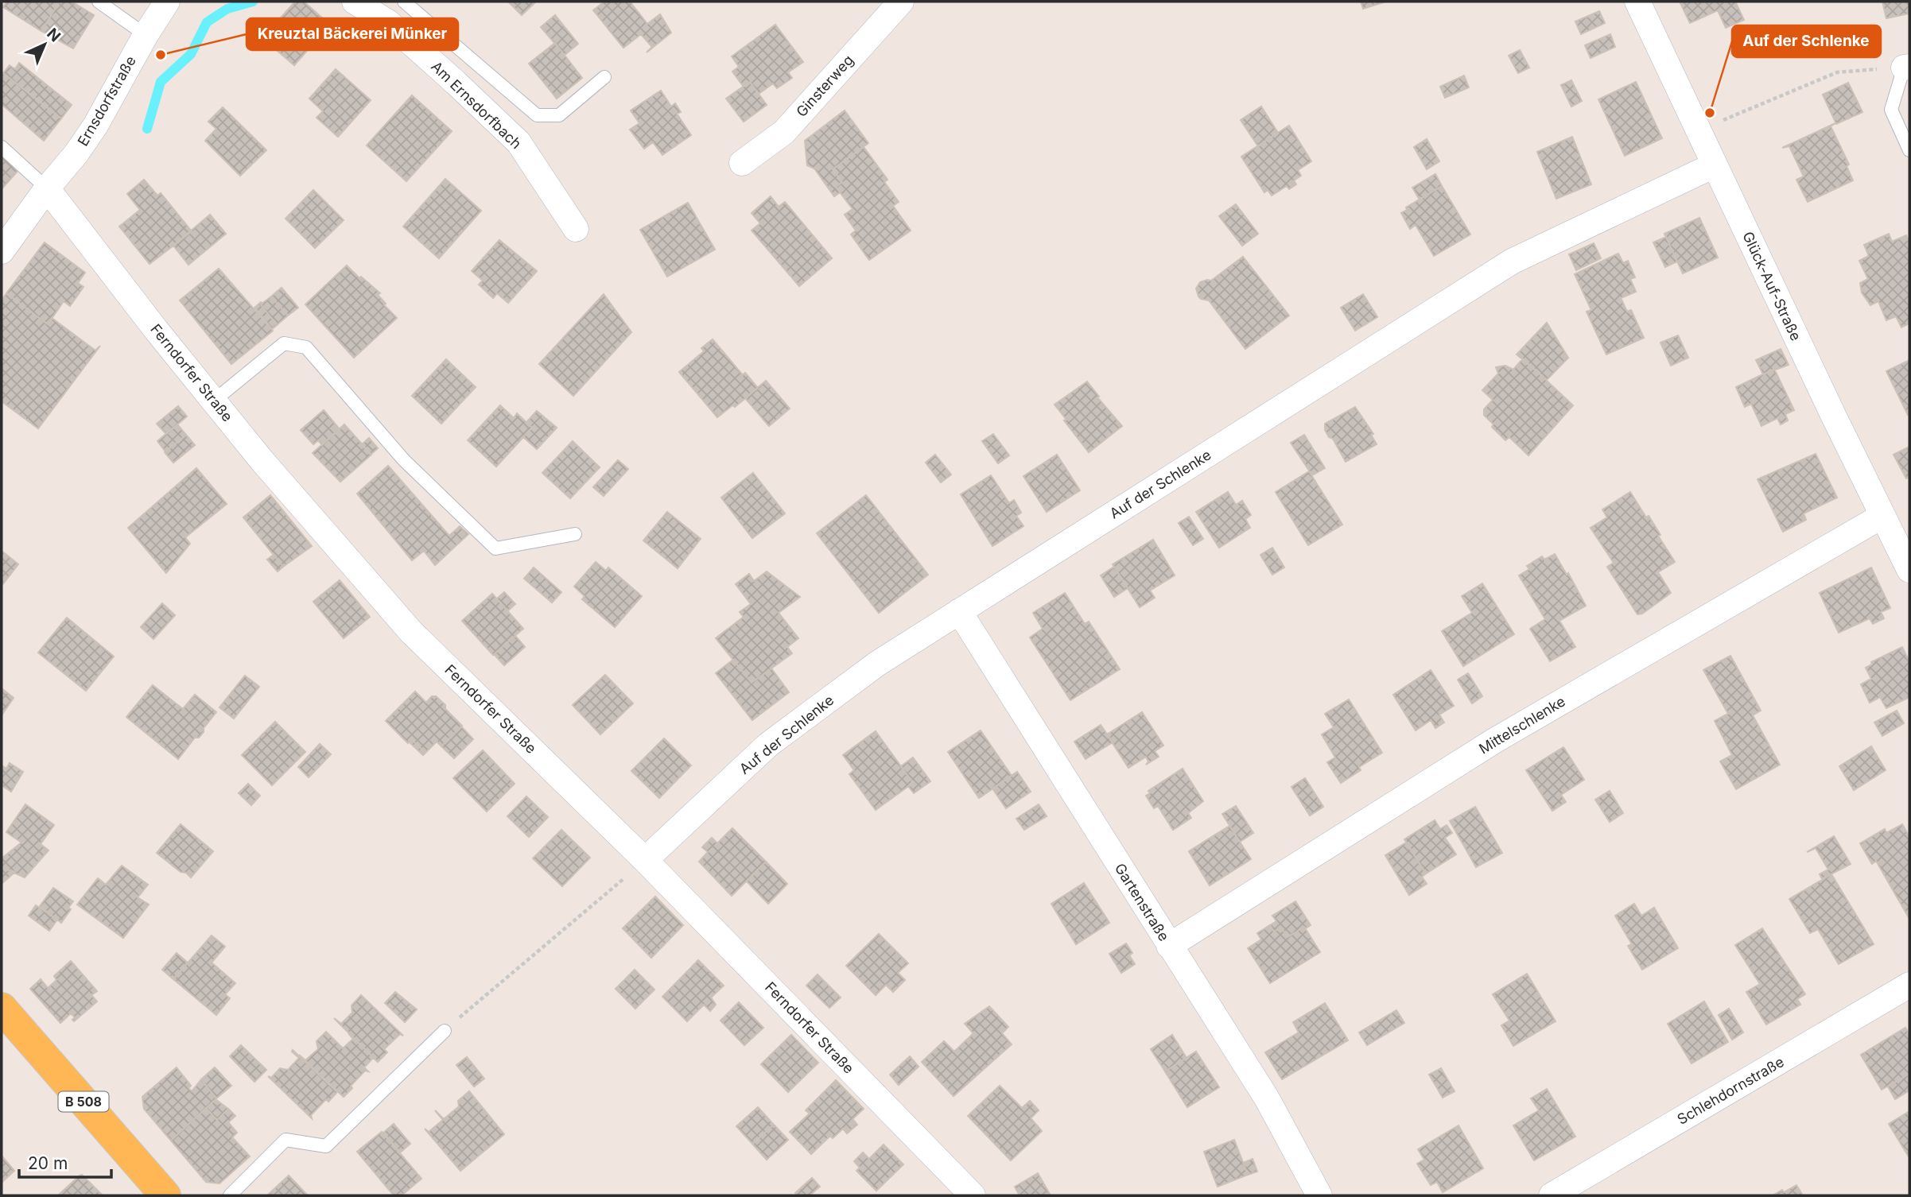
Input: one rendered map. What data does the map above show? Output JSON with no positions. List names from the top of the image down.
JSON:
{
  "streets": {
    "main road": ["B 508"],
    "street": [
      "Ginsterweg",
      "Ernsdorfstraße",
      "Am Ernsdorfbach",
      "Glück-Auf-Straße",
      "Ferndorfer Straße",
      "Auf der Schlenke",
      "Mittelschlenke",
      "Gartenstraße",
      "Schlehdornstraße"
    ]
  },
  "crossings": [
    ["Ernsdorfstraße", "Ferndorfer Straße"],
    ["Glück-Auf-Straße", "Auf der Schlenke"],
    ["Glück-Auf-Straße", "Mittelschlenke"],
    ["Ferndorfer Straße", "Auf der Schlenke"],
    ["Auf der Schlenke", "Gartenstraße"],
    ["Mittelschlenke", "Gartenstraße"]
  ],
  "places": ["Kreuztal Bäckerei Münker", "Auf der Schlenke"],
  "scale_bar": "20 m",
  "north": "top right"
}
